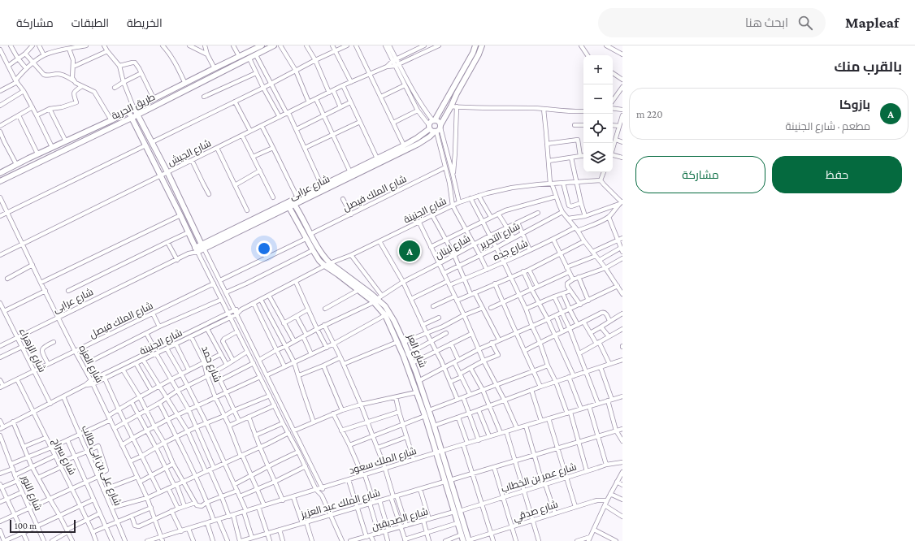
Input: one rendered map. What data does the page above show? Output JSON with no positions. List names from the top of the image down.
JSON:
{
  "streets": {
    "main road": ["طريق الحرية", "شارع عرابى", "شارع العز"],
    "street": [
      "شارع الجيش",
      "شارع الملك فيصل",
      "شارع الجنينة",
      "شارع التحرير",
      "شارع لبنان",
      "شارع جده",
      "شارع الزهراء",
      "شارع العزه",
      "شارع حمد",
      "شارع سراج",
      "شارع الملك سعود",
      "شارع على بن ابى طالب",
      "شارع عمر بن الخطاب",
      "شارع النور",
      "شارع الملك عبد العزيز",
      "شارع صدقي",
      "شارع الصديقين"
    ]
  },
  "crossings": [
    ["شارع الجيش", "شارع العزه"],
    ["شارع عرابى", "شارع الزهراء"],
    ["شارع عرابى", "شارع العز"],
    ["شارع عرابى", "شارع العزه"],
    ["شارع الملك فيصل", "شارع الزهراء"],
    ["شارع الملك فيصل", "شارع العز"],
    ["شارع الملك فيصل", "شارع العزه"],
    ["شارع الملك فيصل", "شارع سراج"],
    ["شارع الجنينة", "شارع الزهراء"],
    ["شارع الجنينة", "شارع العز"],
    ["شارع الجنينة", "شارع العزه"],
    ["شارع الجنينة", "شارع حمد"],
    ["شارع الجنينة", "شارع سراج"],
    ["شارع الجنينة", "شارع على بن ابى طالب"],
    ["شارع لبنان", "شارع العز"],
    ["شارع العز", "شارع الملك سعود"],
    ["شارع العز", "شارع عمر بن الخطاب"],
    ["شارع العز", "شارع الملك عبد العزيز"],
    ["شارع العز", "شارع صدقي"],
    ["شارع العز", "شارع الصديقين"],
    ["شارع العزه", "شارع الملك سعود"],
    ["شارع حمد", "شارع الملك سعود"]
  ],
  "scale_bar": "100 m",
  "page": {
    "header": "Mapleaf",
    "search": "ابحث هنا",
    "nav": ["الخريطة", "الطبقات", "مشاركة"],
    "heading": "بالقرب منك",
    "map_buttons": ["+", "−"],
    "list": [
      {
        "mark": "A",
        "name": "بازوكا",
        "note": "مطعم · شارع الجنينة",
        "value": "220 m"
      }
    ],
    "buttons": ["حفظ", "مشاركة"],
    "pins": "A",
    "scale": "100 m"
  }
}
